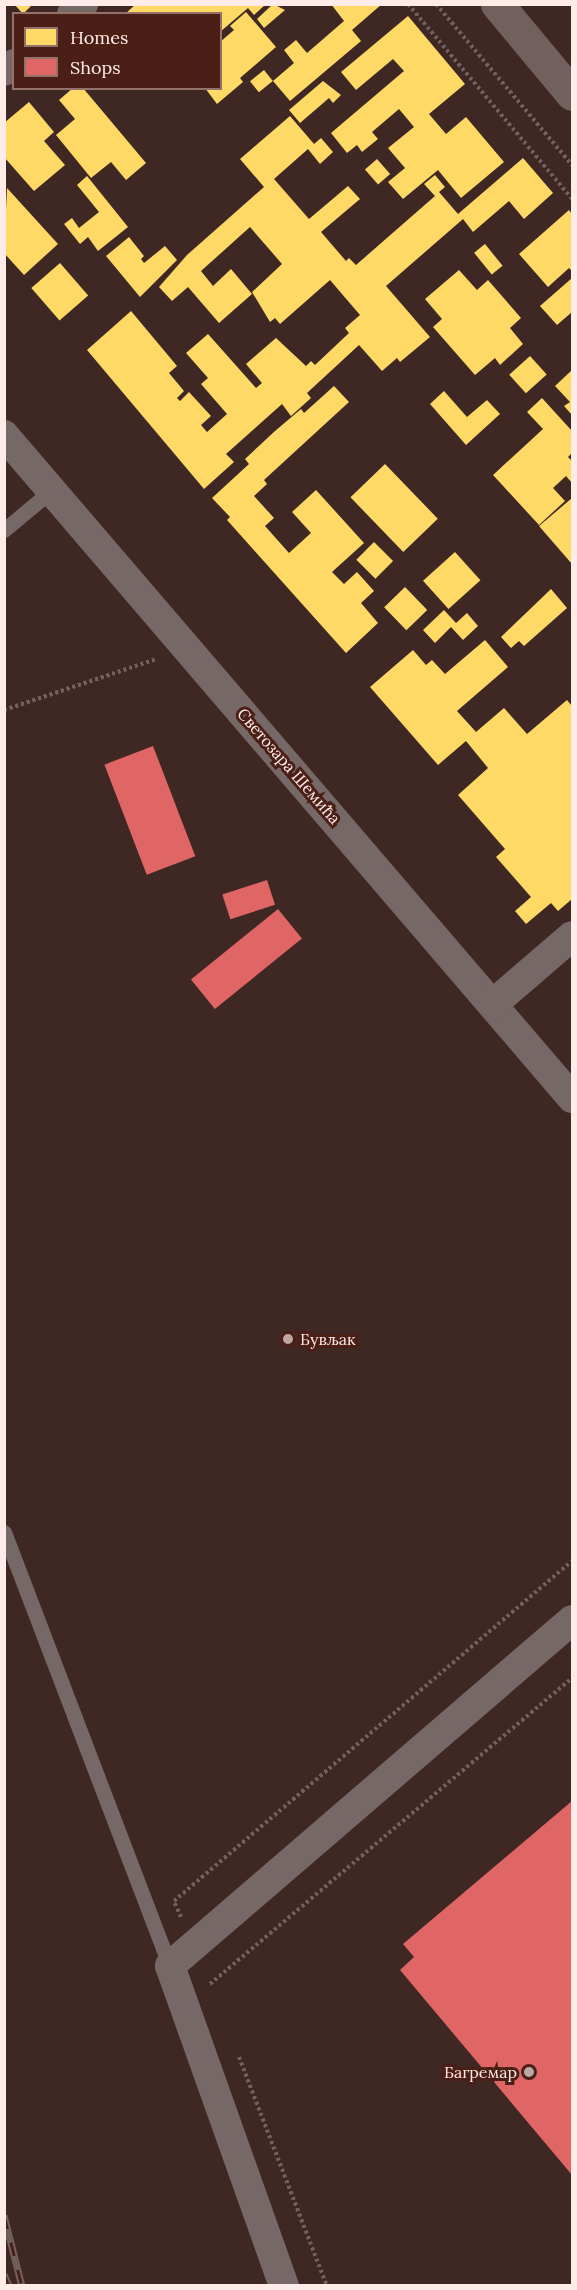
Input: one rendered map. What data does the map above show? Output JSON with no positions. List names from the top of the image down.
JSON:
{
  "streets": {
    "street": ["Светозара Шемића"]
  },
  "places": ["Бувљак", "Багремар"],
  "legend": ["Homes", "Shops"]
}
